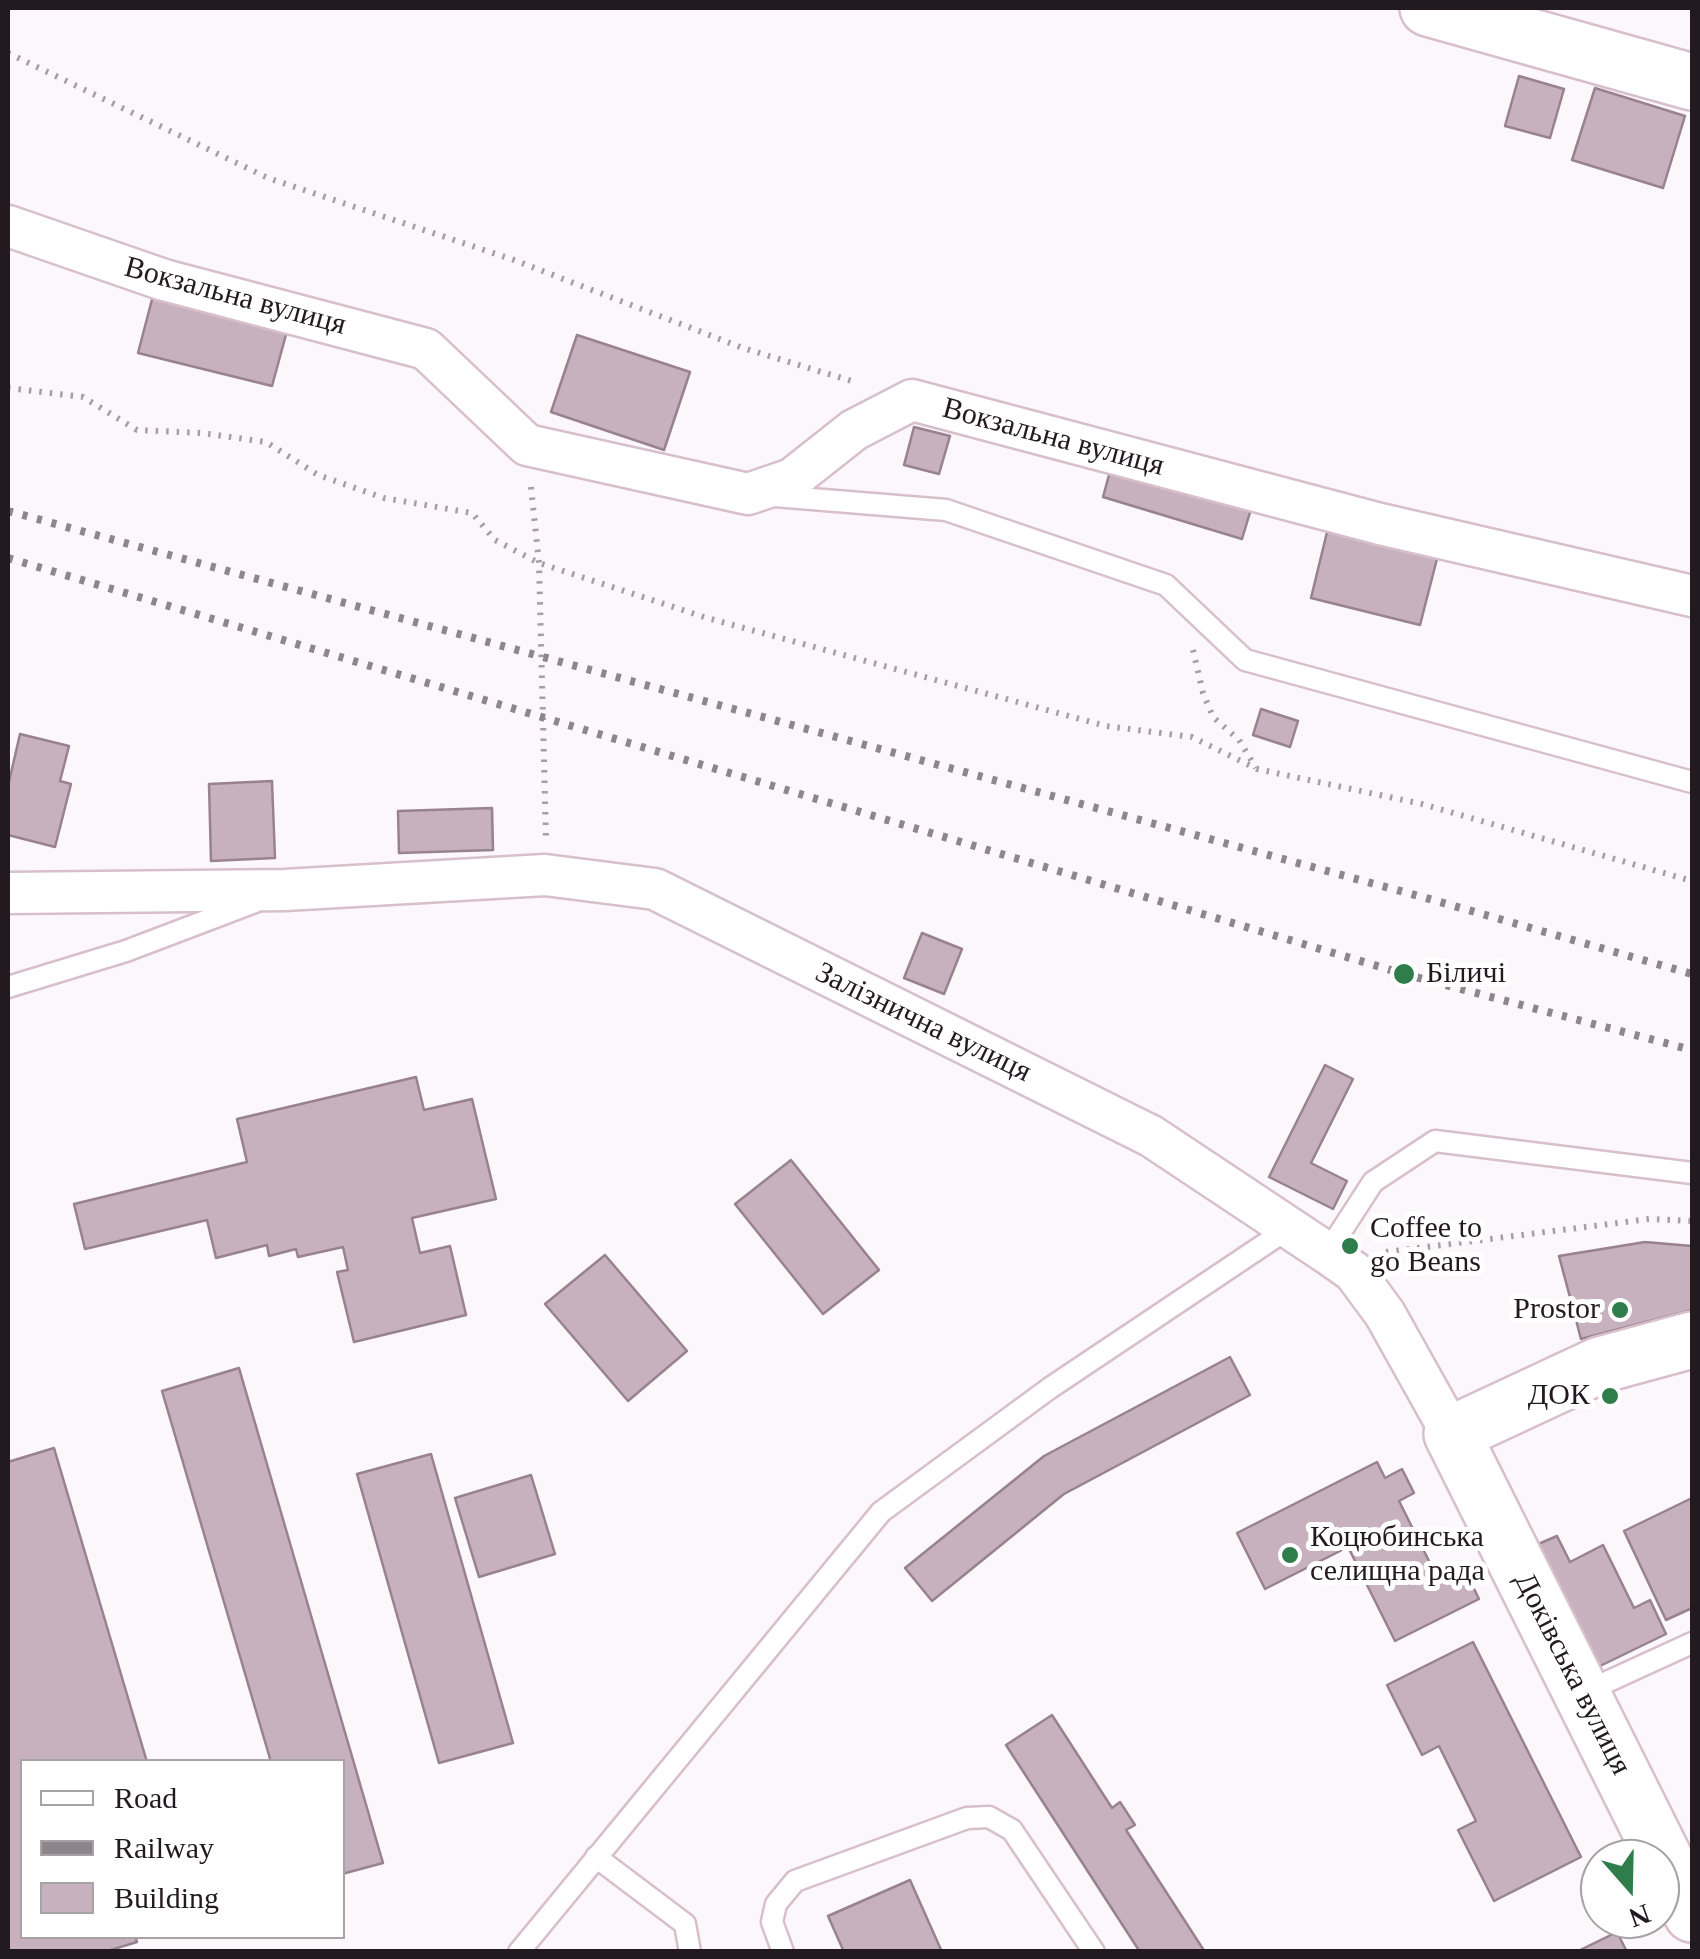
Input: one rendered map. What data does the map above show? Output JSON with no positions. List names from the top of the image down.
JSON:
{
  "streets": {
    "street": ["Вокзальна вулиця", "Залізнична вулиця", "Доківська вулиця"]
  },
  "crossings": [
    ["Залізнична вулиця", "Доківська вулиця"]
  ],
  "places": [
    "Біличі",
    "Coffee to go Beans",
    "Prostor",
    "ДОК",
    "Коцюбинська селищна рада"
  ],
  "legend": ["Road", "Railway", "Building"],
  "north": "bottom"
}
